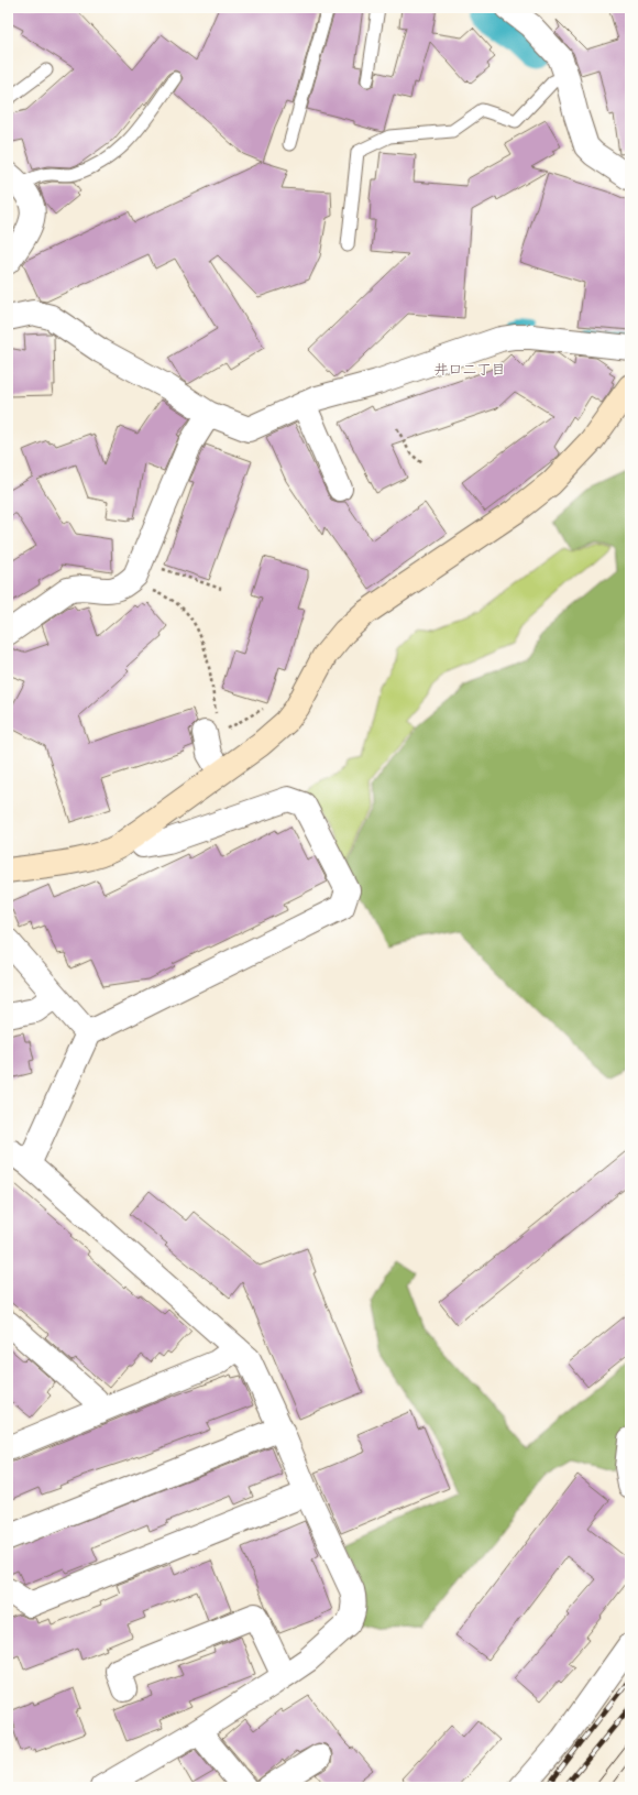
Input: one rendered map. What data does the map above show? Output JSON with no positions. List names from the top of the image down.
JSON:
{
  "districts": ["井口二丁目"]
}
